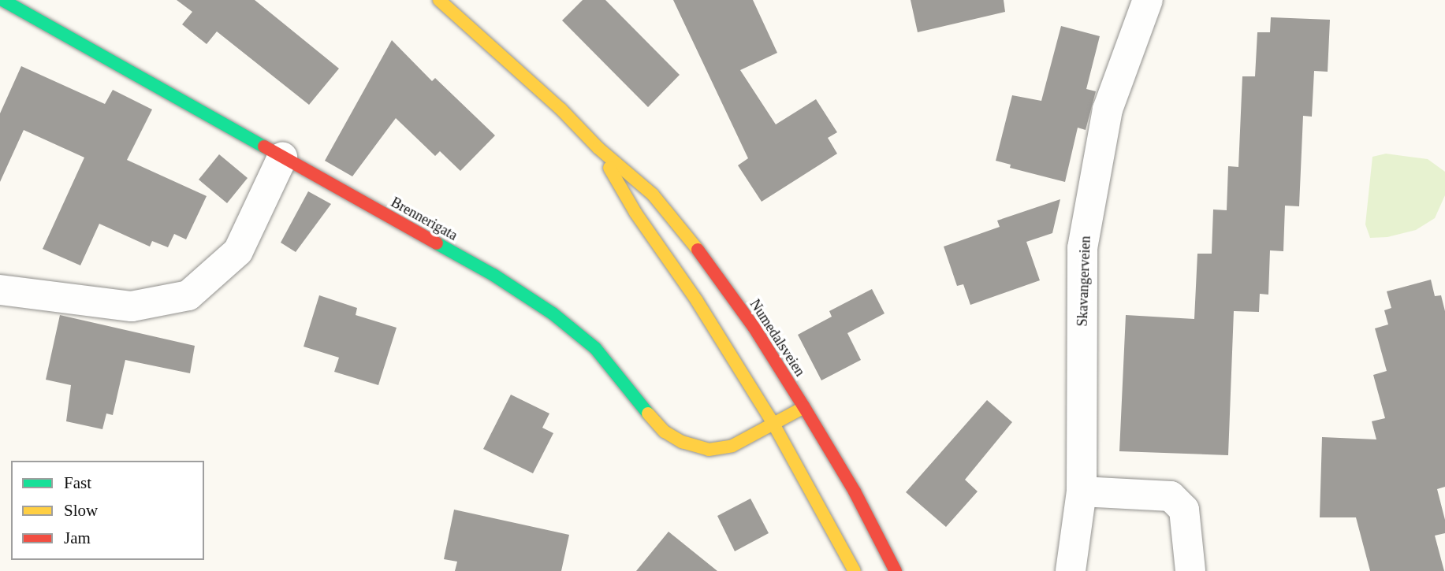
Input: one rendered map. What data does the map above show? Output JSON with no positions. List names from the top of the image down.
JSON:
{
  "streets": {
    "main road": ["Brennerigata", "Numedalsveien"],
    "street": ["Skavangerveien"]
  },
  "crossings": [
    ["Brennerigata", "Numedalsveien"]
  ],
  "legend": ["Fast", "Slow", "Jam"]
}
